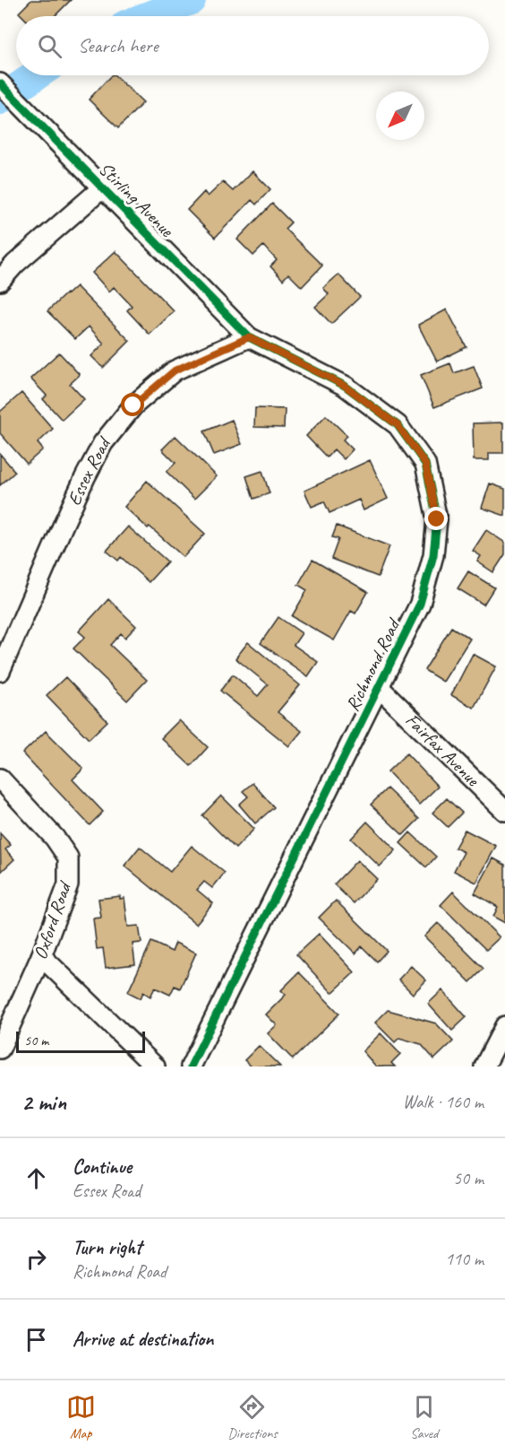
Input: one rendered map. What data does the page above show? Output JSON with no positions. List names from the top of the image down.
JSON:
{
  "streets": {
    "street": [
      "Stirling Avenue",
      "Essex Road",
      "Richmond Road",
      "Fairfax Avenue",
      "Oxford Road"
    ]
  },
  "crossings": [
    ["Stirling Avenue", "Essex Road"],
    ["Stirling Avenue", "Richmond Road"],
    ["Essex Road", "Richmond Road"],
    ["Richmond Road", "Fairfax Avenue"]
  ],
  "scale_bar": "50 m",
  "north": "bottom left",
  "page": {
    "search": "Search here",
    "scale": "50 m",
    "heading": ["2 min", "Walk · 160 m"],
    "list": [
      ["Continue", "Essex Road", "50 m"],
      ["Turn right", "Richmond Road", "110 m"],
      "Arrive at destination"
    ],
    "nav": ["Map", "Directions", "Saved"]
  }
}
